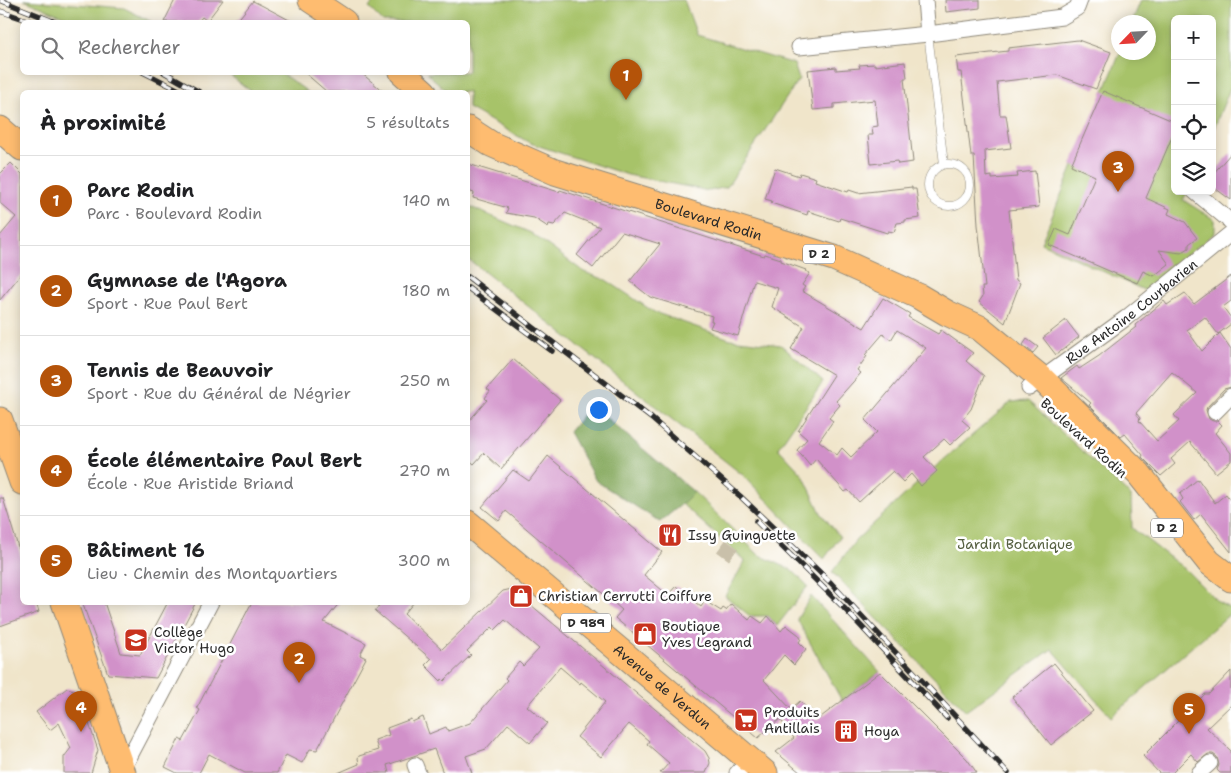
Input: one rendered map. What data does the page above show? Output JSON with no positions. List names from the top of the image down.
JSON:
{
  "streets": {
    "main road": [
      "Boulevard Rodin",
      "D 2",
      "D 989",
      "Avenue de Verdun"
    ],
    "street": ["Rue Antoine Courbarien"]
  },
  "crossings": [
    ["Boulevard Rodin", "Rue Antoine Courbarien"]
  ],
  "parks": ["Jardin Botanique"],
  "places": {
    "restaurant": ["Issy Guinguette"],
    "shop": ["Christian Cerrutti Coiffure", "Boutique Yves Legrand"],
    "school or university": ["Collège Victor Hugo"],
    "supermarket": ["Produits Antillais"],
    "building": ["Hoya"]
  },
  "north": "bottom left",
  "page": {
    "map_buttons": ["+", "−"],
    "search": "Rechercher",
    "pins": [
      "1",
      "3",
      "2",
      "4",
      "5"
    ],
    "heading": ["À proximité", "5 résultats"],
    "list": [
      {
        "mark": "1",
        "name": "Parc Rodin",
        "note": "Parc · Boulevard Rodin",
        "value": "140 m"
      },
      {
        "mark": "2",
        "name": "Gymnase de l'Agora",
        "note": "Sport · Rue Paul Bert",
        "value": "180 m"
      },
      {
        "mark": "3",
        "name": "Tennis de Beauvoir",
        "note": "Sport · Rue du Général de Négrier",
        "value": "250 m"
      },
      {
        "mark": "4",
        "name": "École élémentaire Paul Bert",
        "note": "École · Rue Aristide Briand",
        "value": "270 m"
      },
      {
        "mark": "5",
        "name": "Bâtiment 16",
        "note": "Lieu · Chemin des Montquartiers",
        "value": "300 m"
      }
    ]
  }
}
